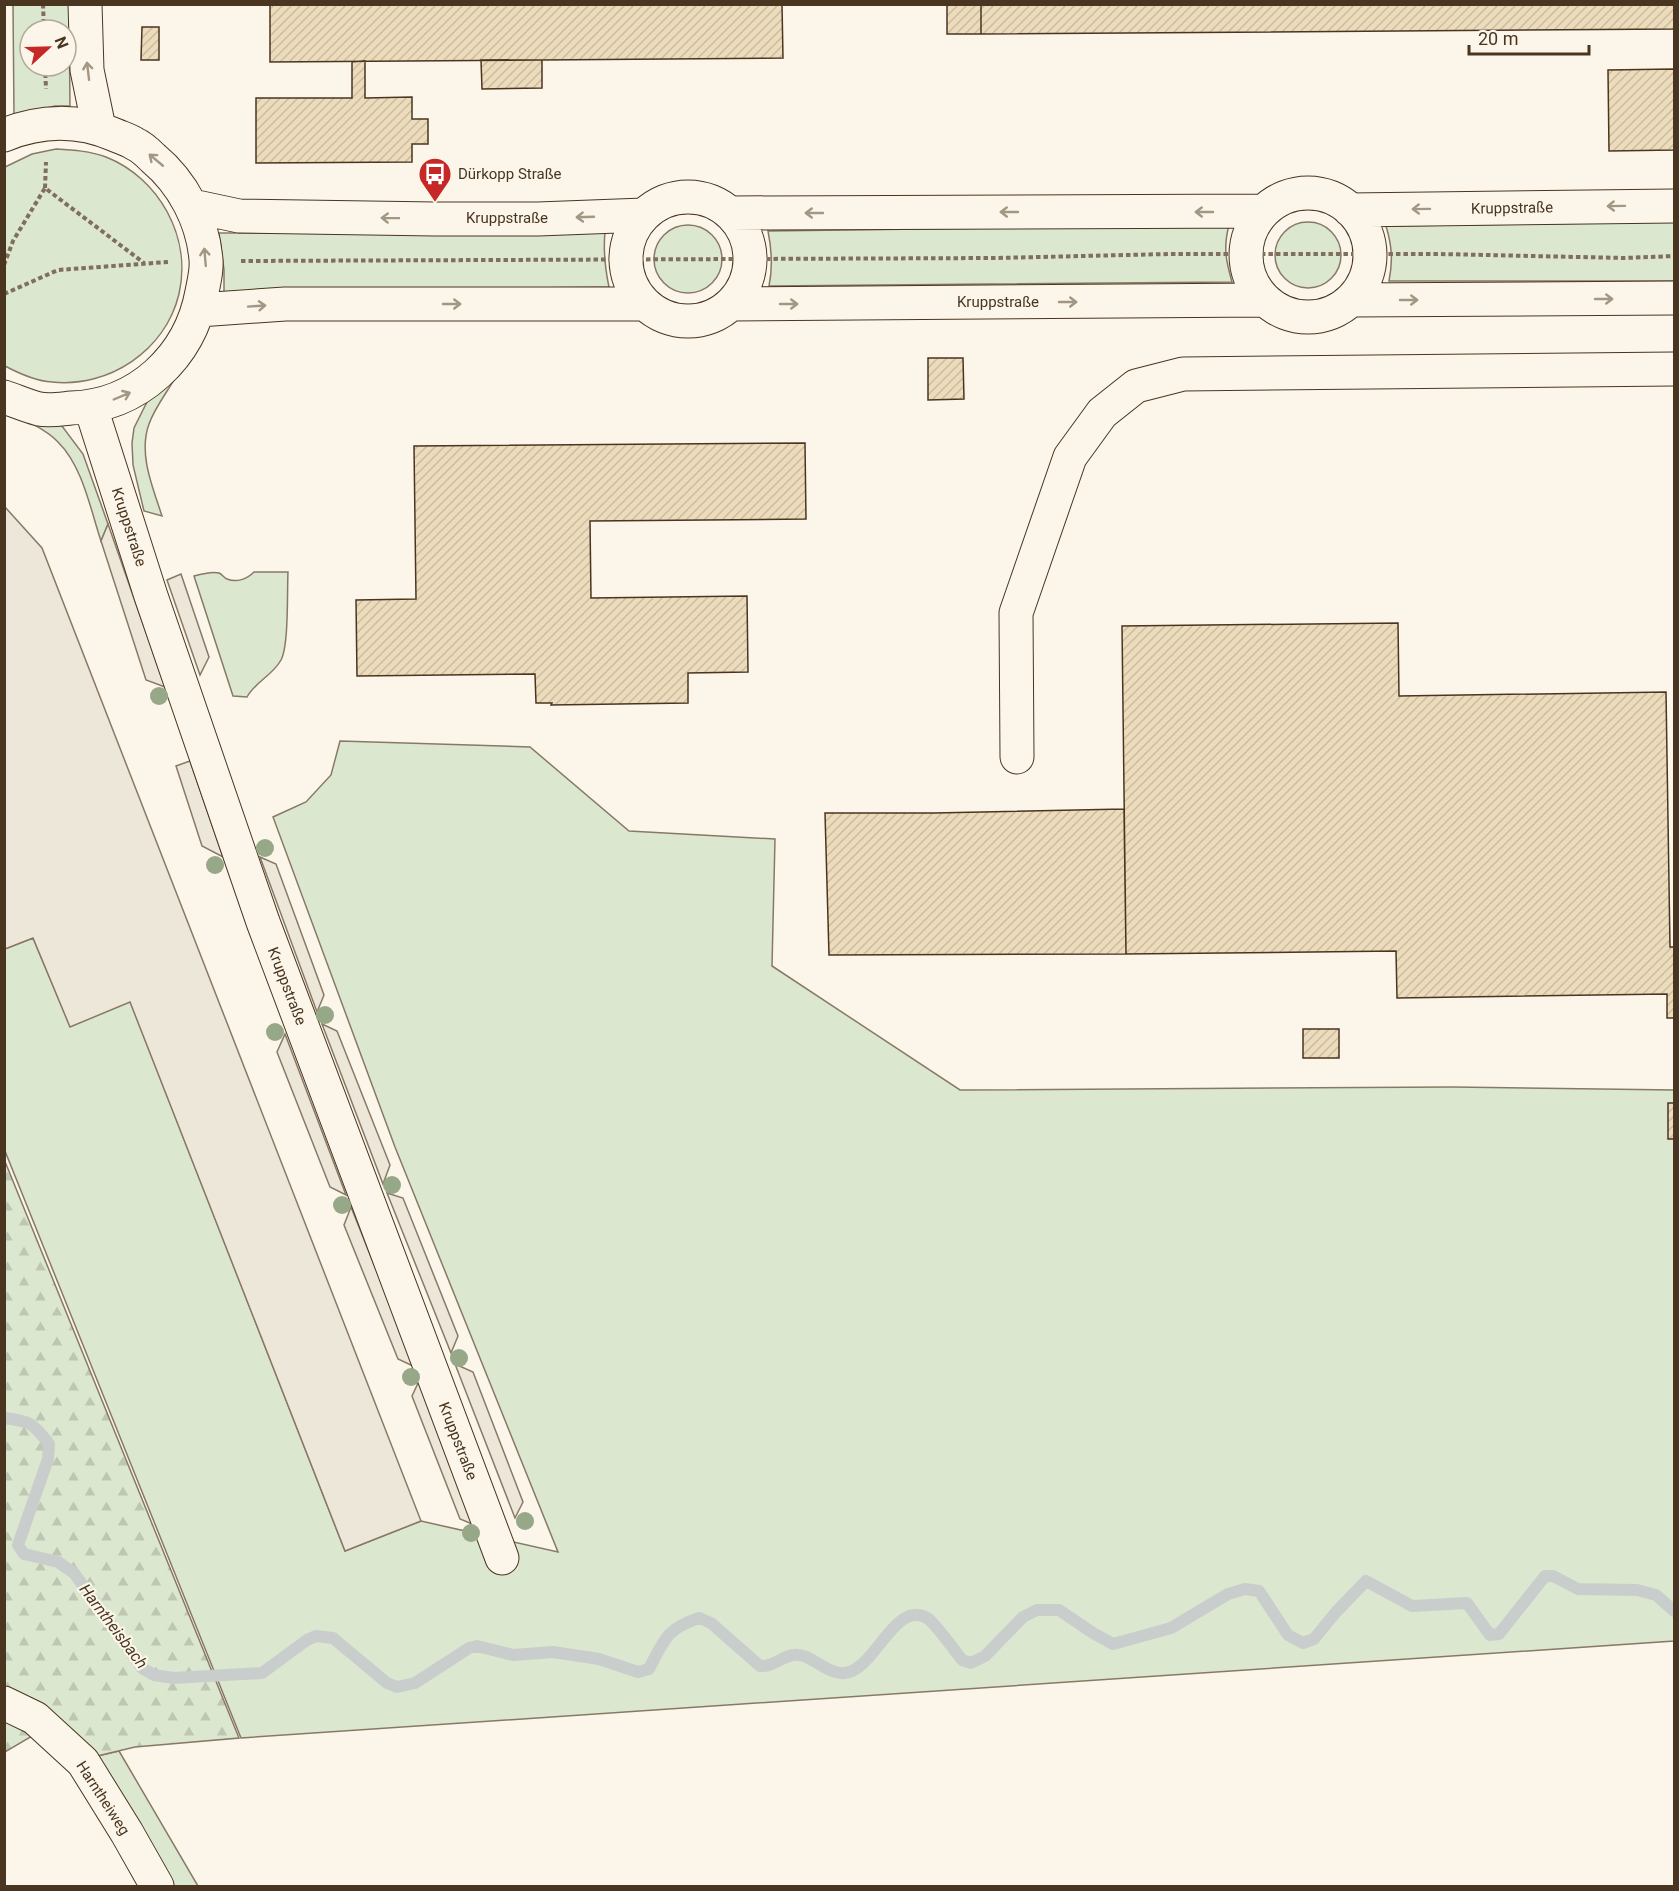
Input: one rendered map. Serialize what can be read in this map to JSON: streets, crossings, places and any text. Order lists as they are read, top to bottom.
{
  "streets": {
    "street": ["Kruppstraße", "Harntheiweg"]
  },
  "water": ["Harntheisbach"],
  "places": {
    "bus stop": ["Dürkopp Straße"]
  },
  "scale_bar": "20 m",
  "north": "right"
}
